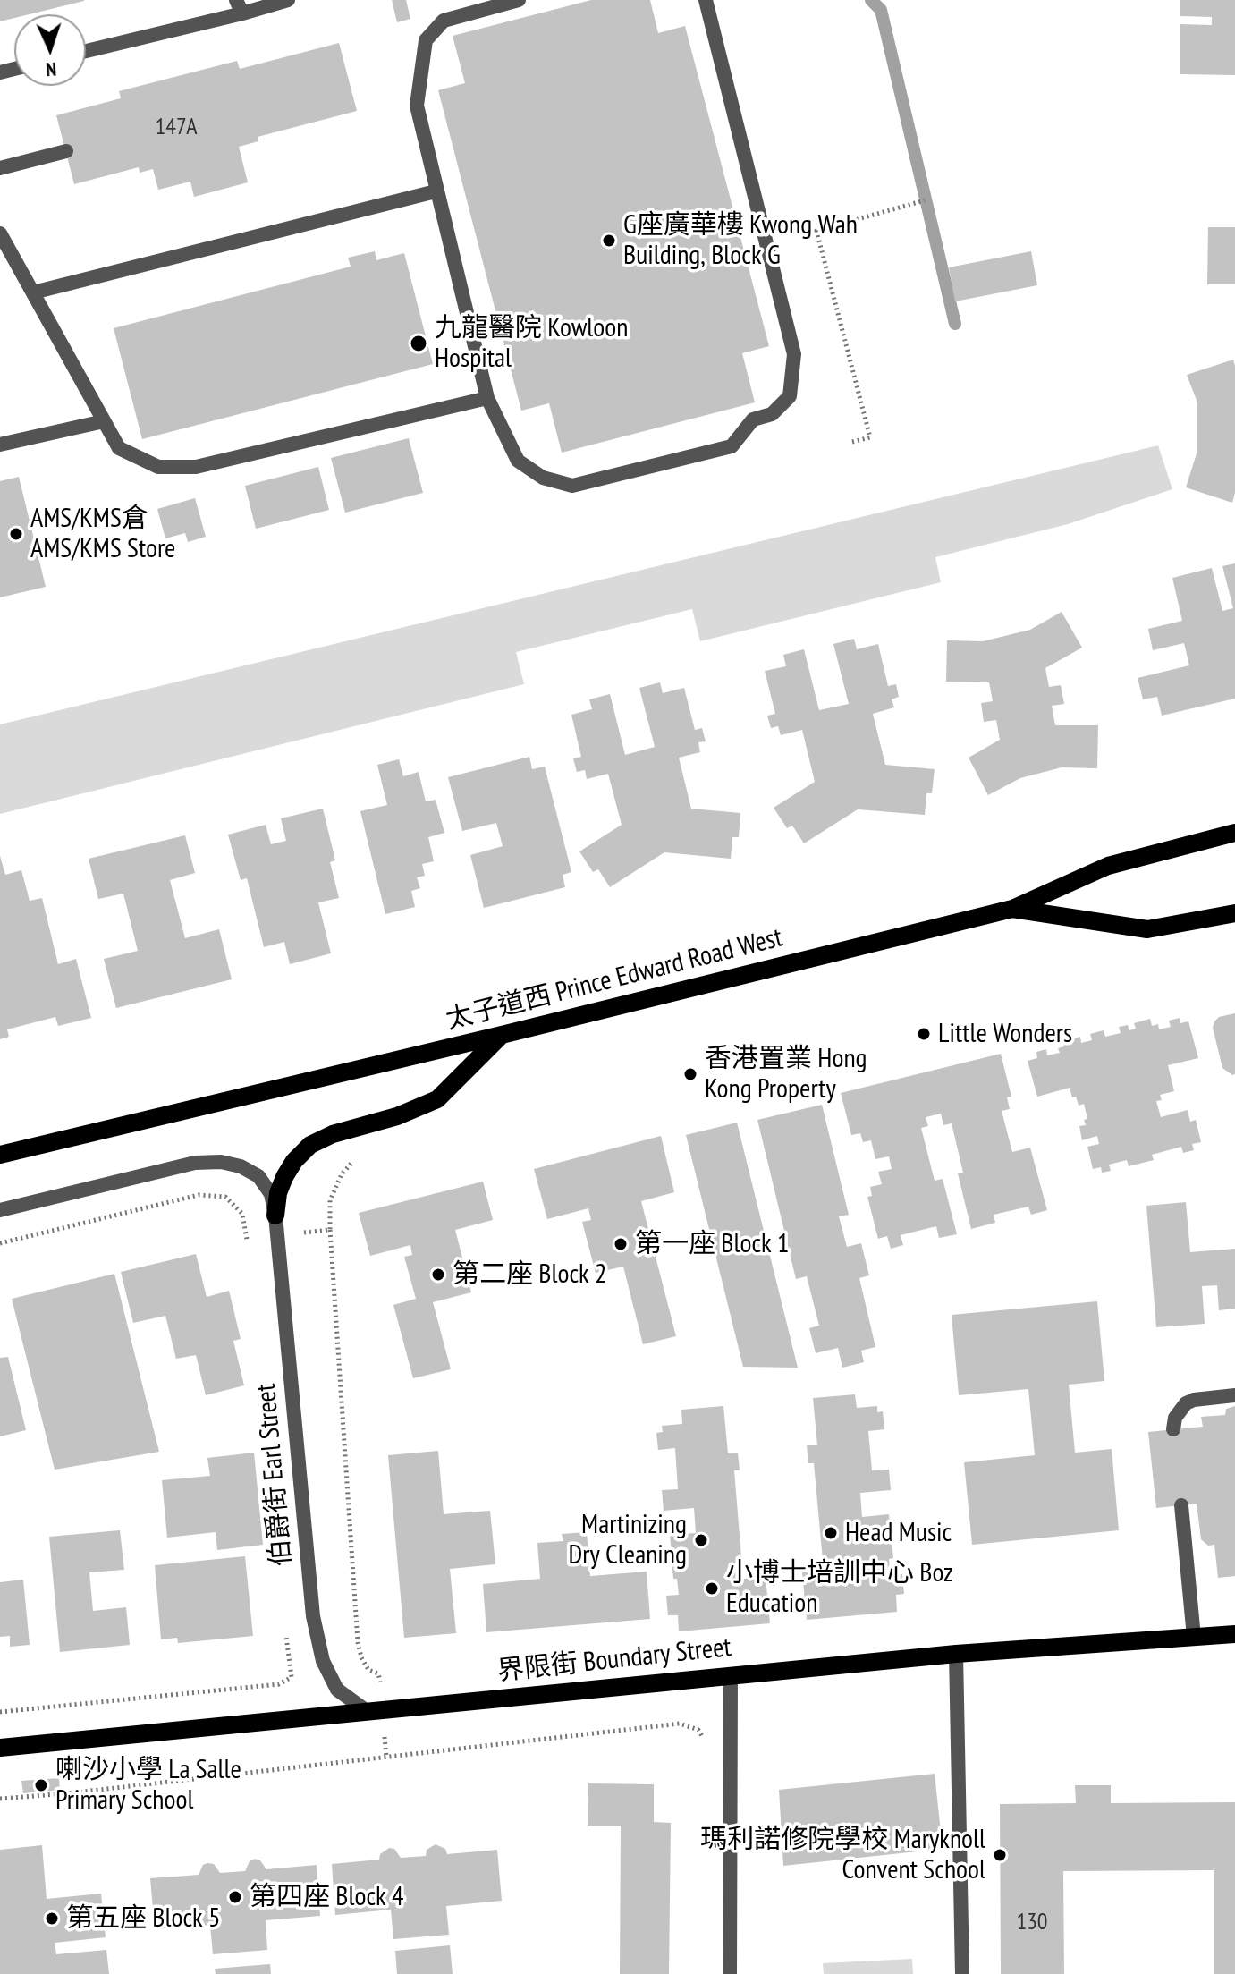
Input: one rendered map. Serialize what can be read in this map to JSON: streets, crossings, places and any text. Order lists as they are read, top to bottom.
{
  "streets": {
    "main road": ["太子道西 Prince Edward Road West", "界限街 Boundary Street"],
    "street": ["伯爵街 Earl Street"]
  },
  "crossings": [
    ["伯爵街 Earl Street", "界限街 Boundary Street"]
  ],
  "places": [
    "G座廣華樓 Kwong Wah Building, Block G",
    "九龍醫院 Kowloon Hospital",
    "AMS/KMS倉 AMS/KMS Store",
    "Little Wonders",
    "香港置業 Hong Kong Property",
    "第一座 Block 1",
    "第二座 Block 2",
    "Head Music",
    "Martinizing Dry Cleaning",
    "小博士培訓中心 Boz Education",
    "喇沙小學 La Salle Primary School",
    "瑪利諾修院學校 Maryknoll Convent School",
    "第四座 Block 4",
    "第五座 Block 5"
  ],
  "house_numbers": ["147A", "130"],
  "north": "bottom"
}
